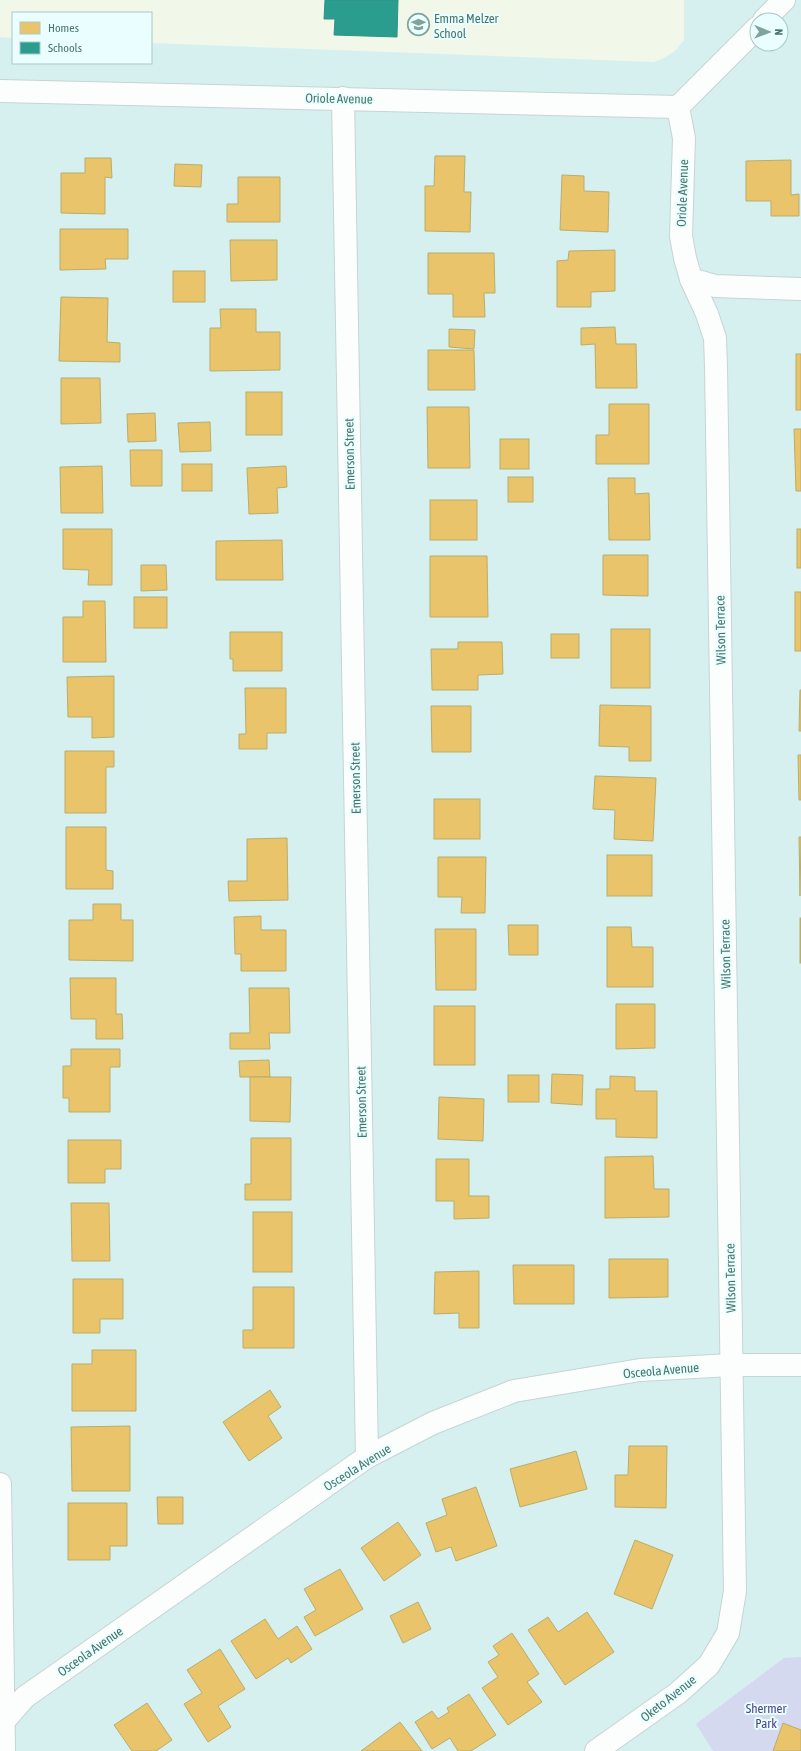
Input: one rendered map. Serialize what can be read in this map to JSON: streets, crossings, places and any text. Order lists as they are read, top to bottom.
{
  "streets": {
    "street": [
      "Oriole Avenue",
      "Emerson Street",
      "Wilson Terrace",
      "Osceola Avenue",
      "Oketo Avenue"
    ]
  },
  "crossings": [
    ["Oriole Avenue", "Emerson Street"],
    ["Oriole Avenue", "Wilson Terrace"],
    ["Emerson Street", "Osceola Avenue"],
    ["Wilson Terrace", "Osceola Avenue"],
    ["Wilson Terrace", "Oketo Avenue"]
  ],
  "parks": ["Shermer Park"],
  "places": {
    "school or university": ["Emma Melzer School"]
  },
  "legend": ["Homes", "Schools"],
  "north": "right"
}
